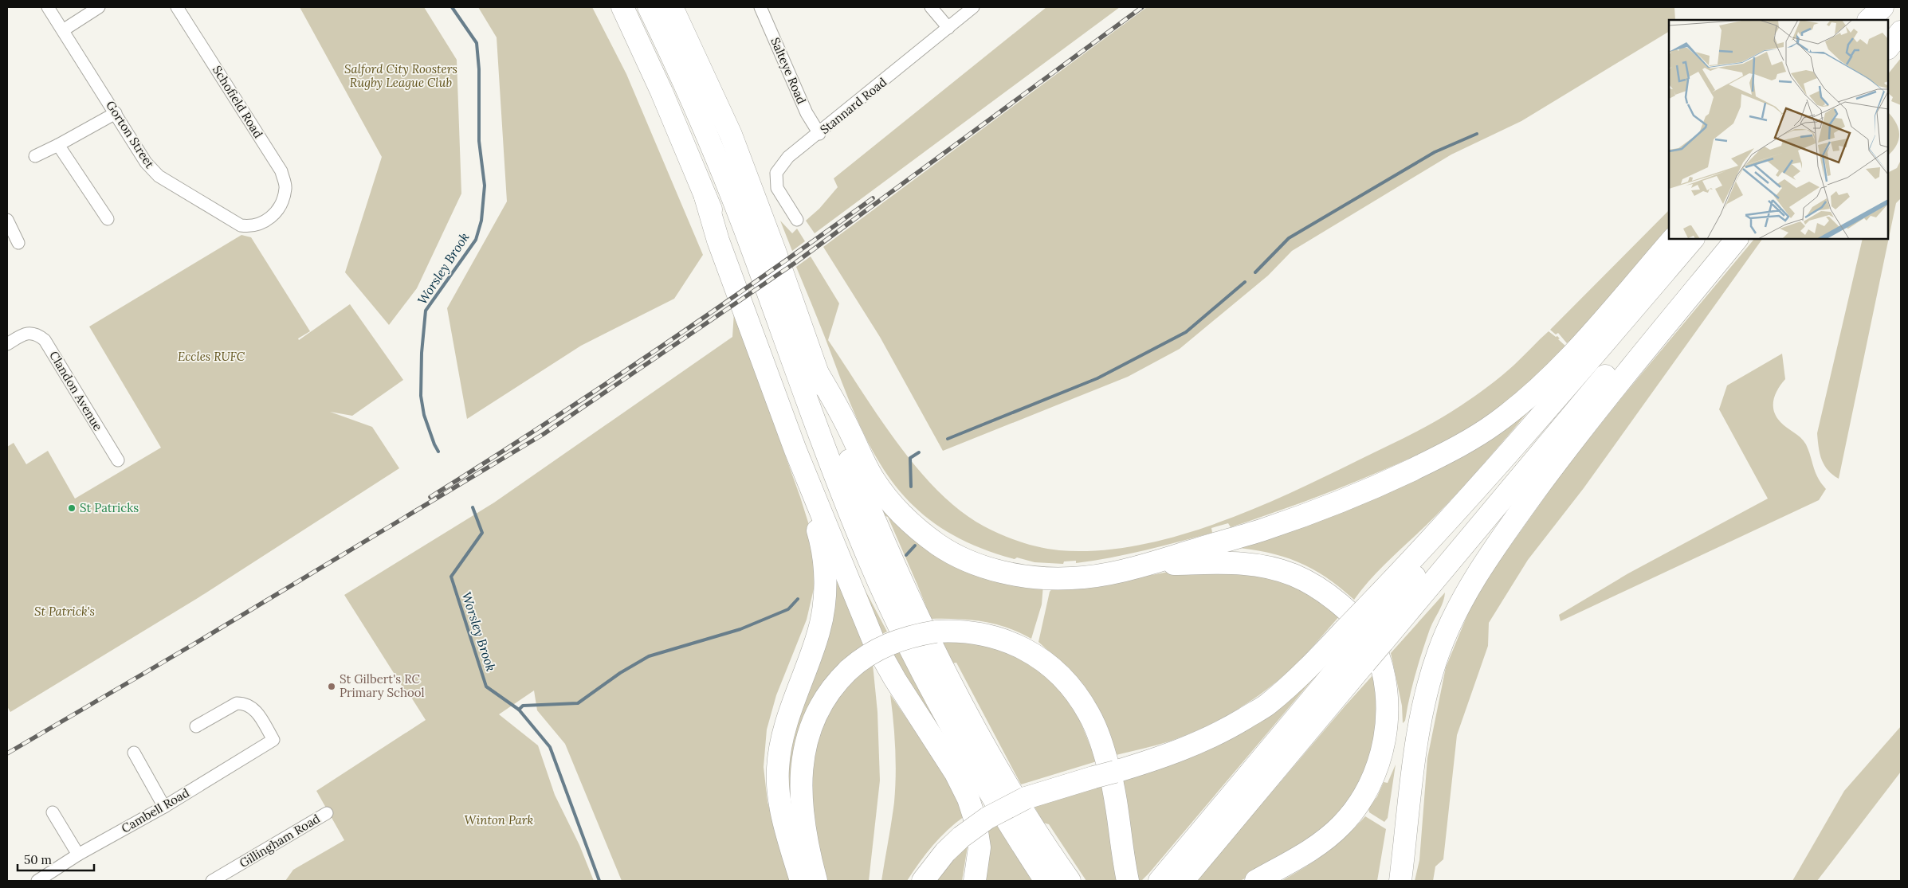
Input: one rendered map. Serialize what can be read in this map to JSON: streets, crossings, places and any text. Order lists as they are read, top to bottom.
{
  "streets": {
    "street": [
      "Salteye Road",
      "Schofield Road",
      "Stannard Road",
      "Gorton Street",
      "Clandon Avenue",
      "Cambell Road",
      "Gillingham Road"
    ]
  },
  "crossings": [
    ["Salteye Road", "Stannard Road"],
    ["Schofield Road", "Gorton Street"]
  ],
  "water": ["Worsley Brook"],
  "parks": [
    "Salford City Roosters Rugby League Club",
    "Eccles RUFC",
    "St Patrick's",
    "Winton Park"
  ],
  "places": ["St Patricks", "St Gilbert's RC Primary School"],
  "scale_bar": "50 m"
}
